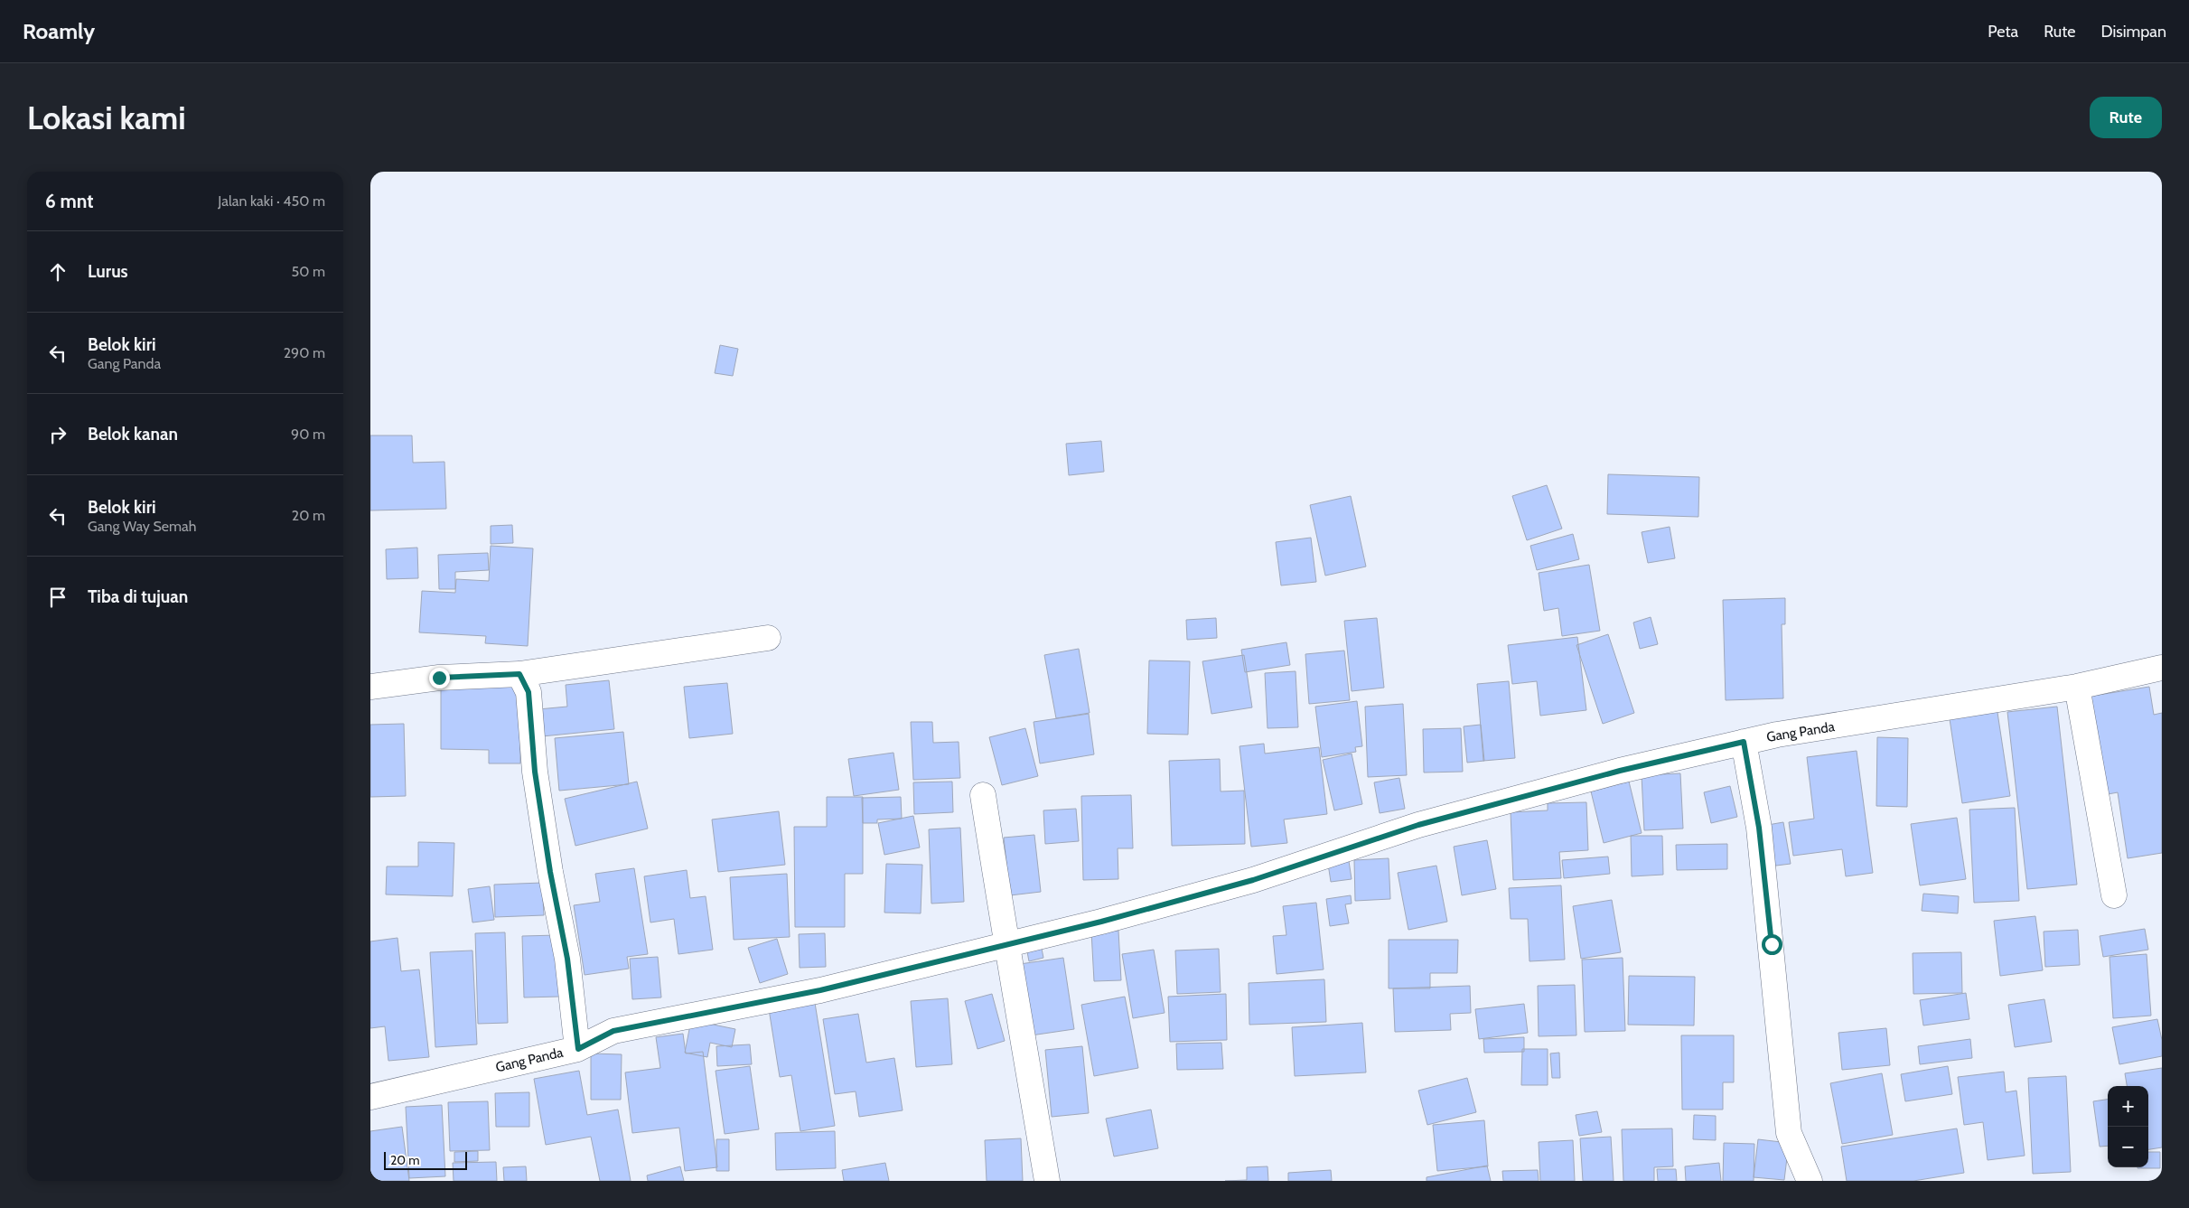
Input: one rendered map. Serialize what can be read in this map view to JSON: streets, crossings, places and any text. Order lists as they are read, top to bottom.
{
  "streets": {
    "street": ["Gang Panda"]
  },
  "scale_bar": "20 m",
  "page": {
    "header": "Roamly",
    "nav": ["Peta", "Rute", "Disimpan"],
    "buttons": "Rute",
    "title": "Lokasi kami",
    "heading": ["6 mnt", "Jalan kaki · 450 m"],
    "list": [
      ["Lurus", "50 m"],
      ["Belok kiri", "Gang Panda", "290 m"],
      ["Belok kanan", "90 m"],
      ["Belok kiri", "Gang Way Semah", "20 m"],
      "Tiba di tujuan"
    ],
    "map_buttons": ["+", "−"],
    "scale": "20 m"
  }
}
